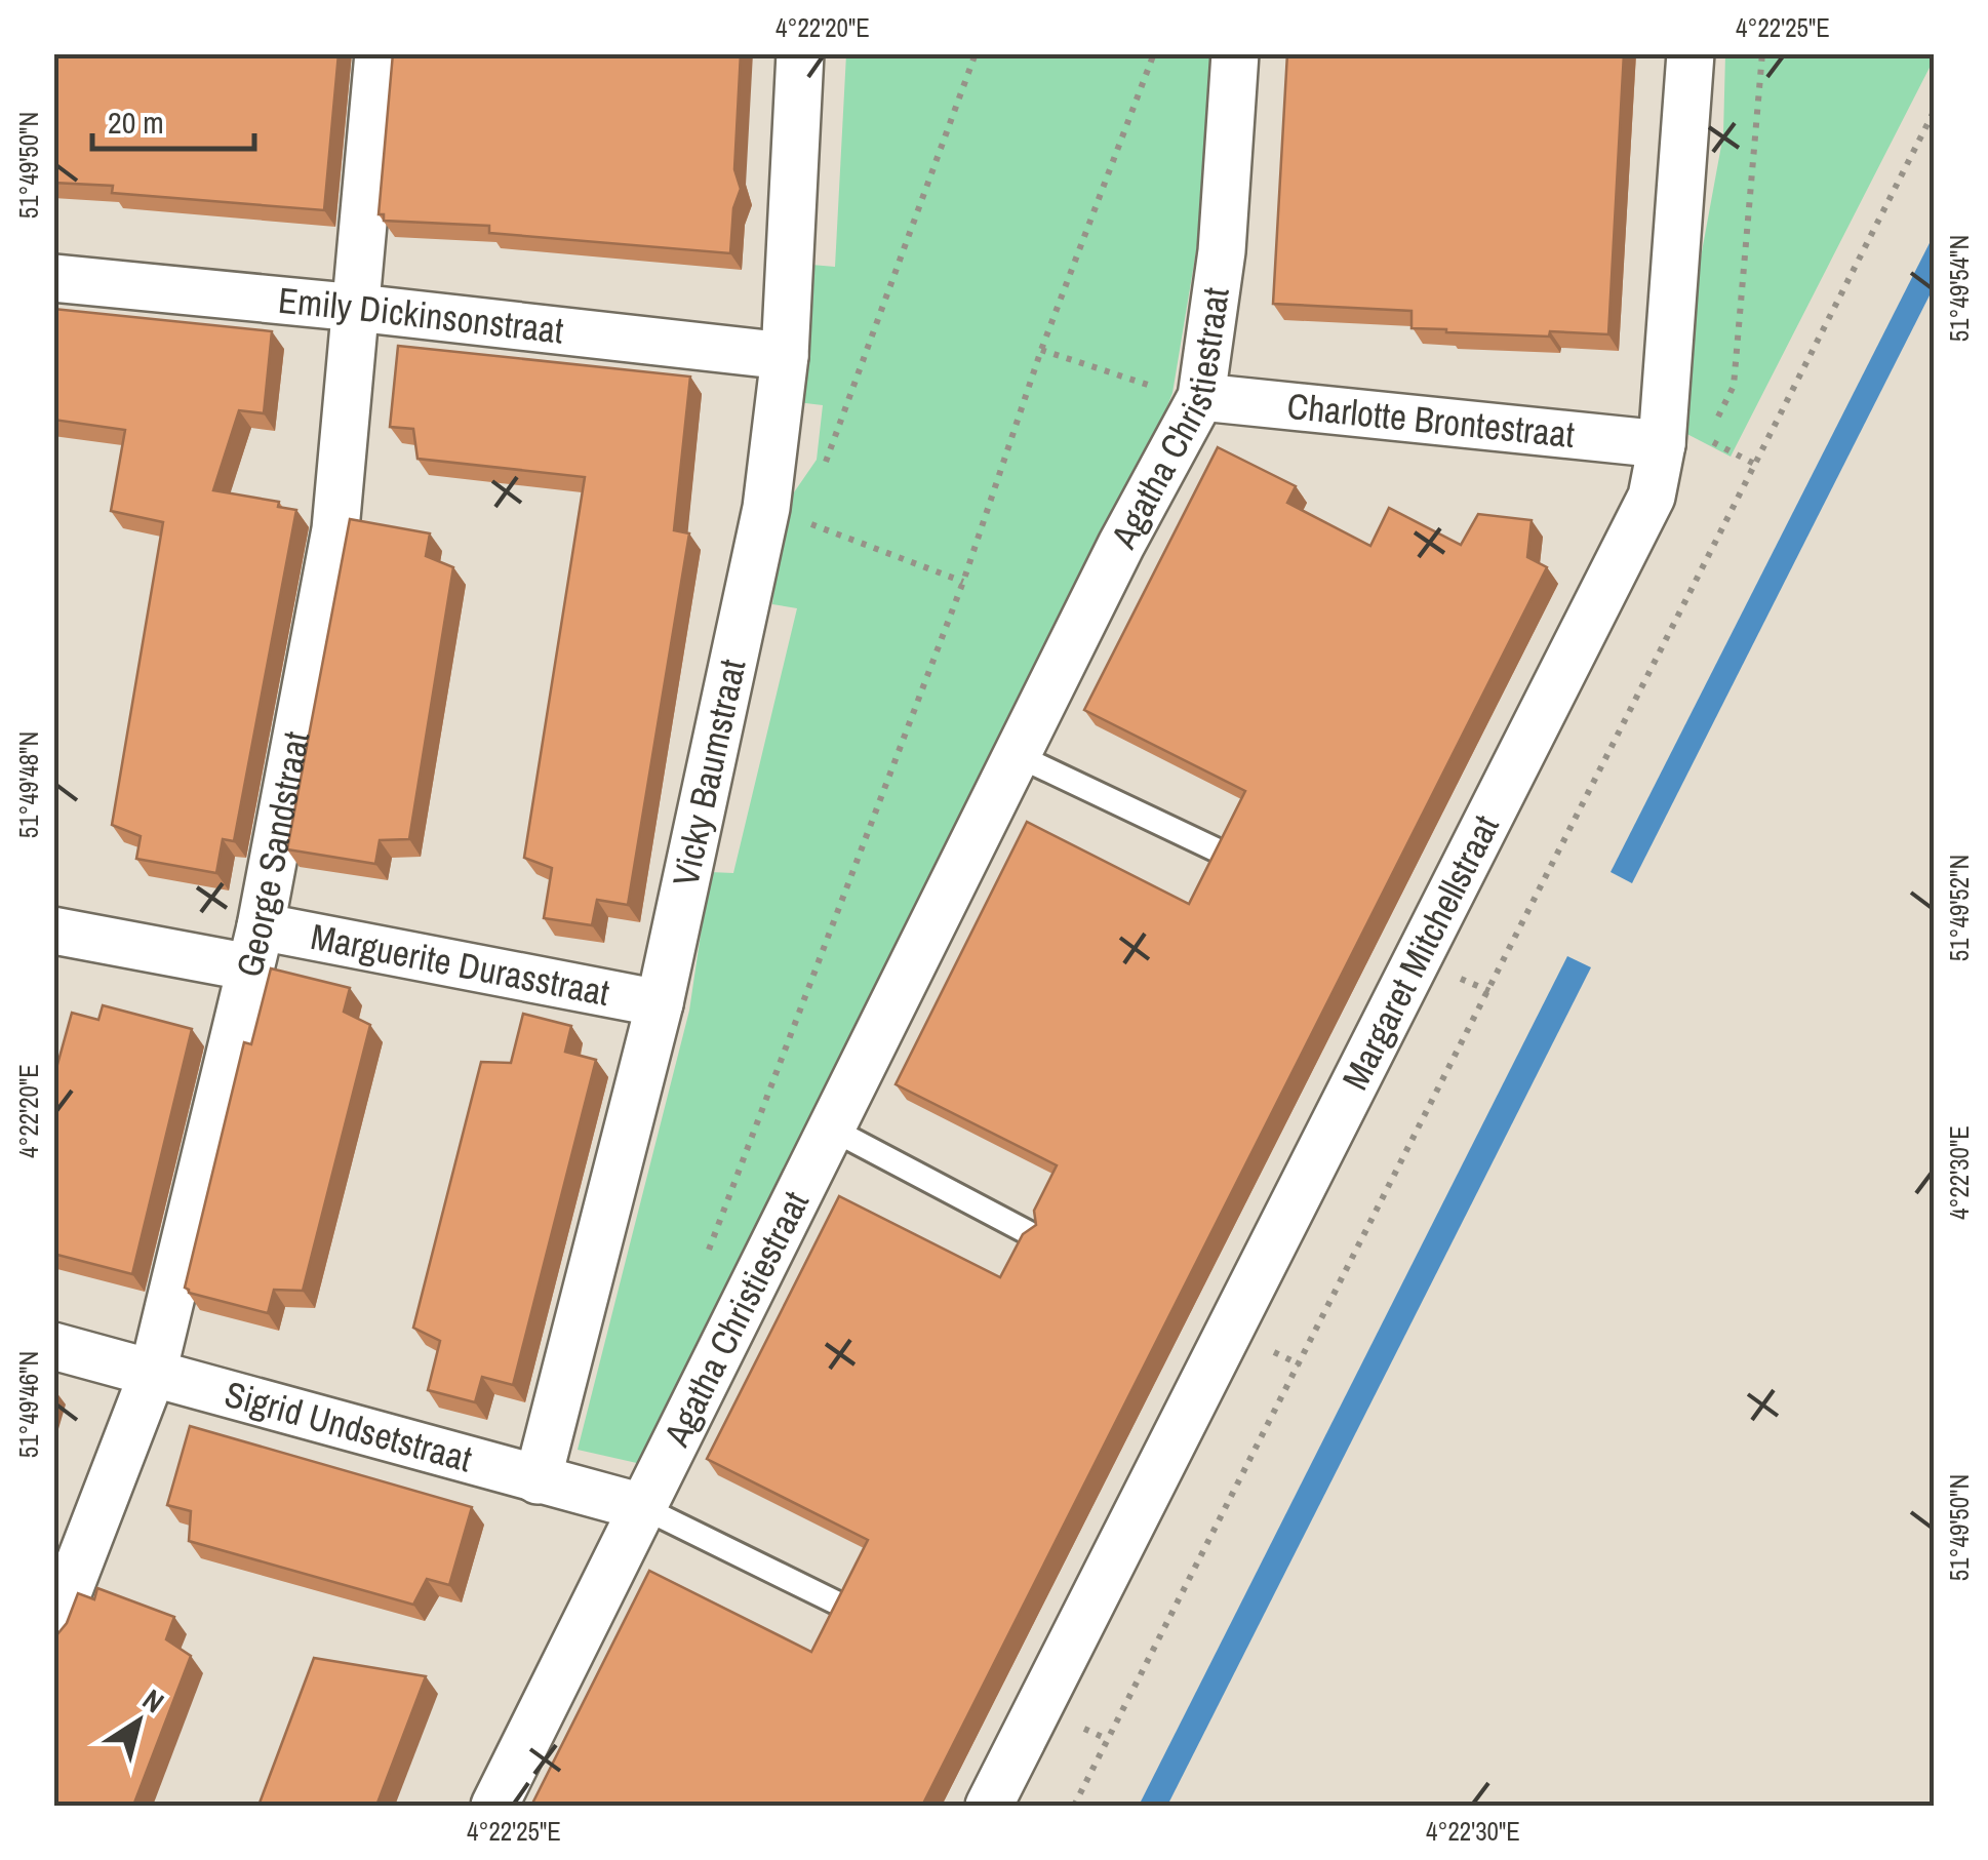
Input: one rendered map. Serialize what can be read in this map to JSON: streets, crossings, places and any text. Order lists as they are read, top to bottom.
{
  "streets": {
    "street": [
      "Emily Dickinsonstraat",
      "Agatha Christiestraat",
      "Charlotte Brontestraat",
      "Vicky Baumstraat",
      "George Sandstraat",
      "Margaret Mitchellstraat",
      "Marguerite Durasstraat",
      "Sigrid Undsetstraat"
    ]
  },
  "crossings": [
    ["Emily Dickinsonstraat", "Vicky Baumstraat"],
    ["Emily Dickinsonstraat", "George Sandstraat"],
    ["Agatha Christiestraat", "Charlotte Brontestraat"],
    ["Agatha Christiestraat", "Sigrid Undsetstraat"],
    ["Charlotte Brontestraat", "Margaret Mitchellstraat"],
    ["Vicky Baumstraat", "Marguerite Durasstraat"],
    ["Vicky Baumstraat", "Sigrid Undsetstraat"],
    ["George Sandstraat", "Marguerite Durasstraat"],
    ["George Sandstraat", "Sigrid Undsetstraat"]
  ],
  "scale_bar": "20 m",
  "north": "top right",
  "coordinates": [
    "4°22'20\"E",
    "4°22'25\"E",
    "51°49'50\"N",
    "51°49'54\"N",
    "51°49'48\"N",
    "51°49'52\"N",
    "4°22'30\"E",
    "51°49'46\"N"
  ]
}
